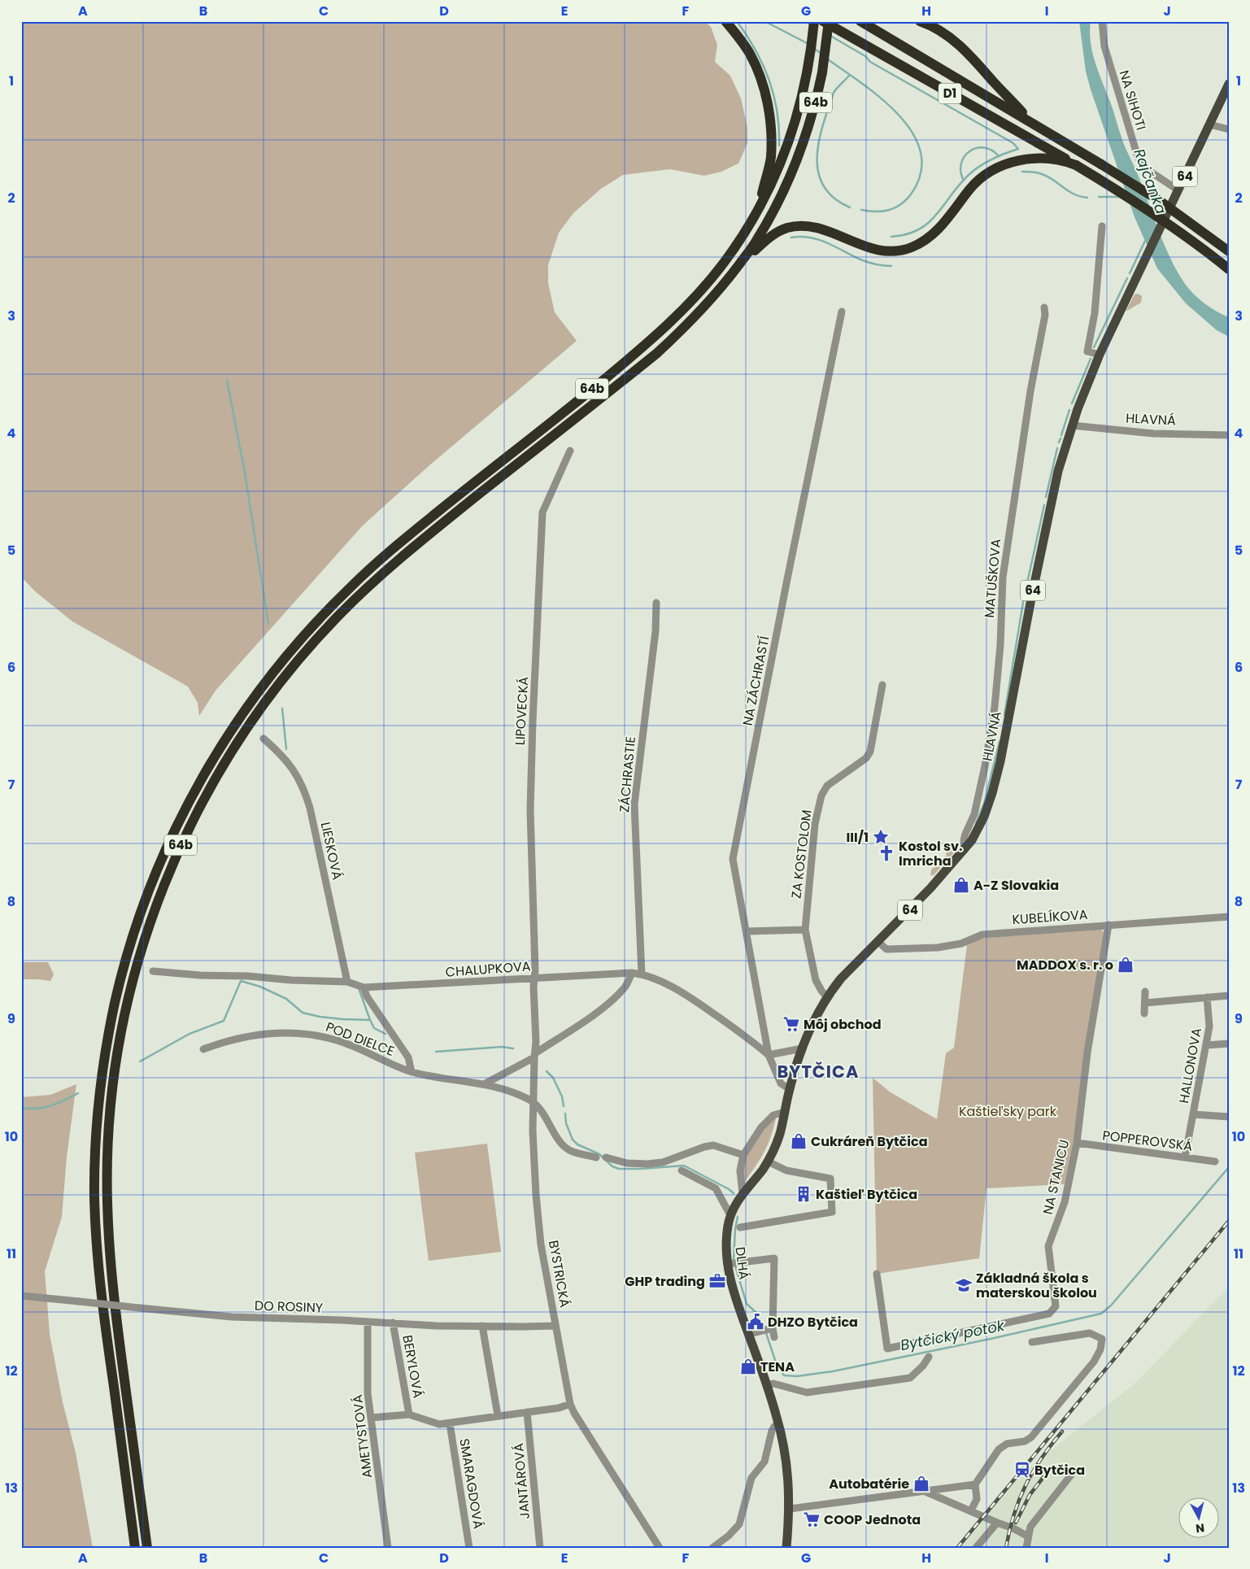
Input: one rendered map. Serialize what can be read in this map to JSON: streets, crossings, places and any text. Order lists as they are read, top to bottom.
{
  "streets": {
    "highway": ["D1", "64b"],
    "main road": ["64", "HLAVNÁ", "DLHÁ"],
    "street": [
      "NA SIHOTI",
      "MATUŠKOVA",
      "NA ZÁCHRASTÍ",
      "LIPOVECKÁ",
      "ZÁCHRASTIE",
      "LIESKOVÁ",
      "ZA KOSTOLOM",
      "KUBELÍKOVA",
      "CHALUPKOVA",
      "POD DIELCE",
      "HALLONOVA",
      "POPPEROVSKÁ",
      "NA STANICU",
      "BYSTRICKÁ",
      "DO ROSINY",
      "BERYLOVÁ",
      "AMETYSTOVÁ",
      "JANTÁROVÁ",
      "SMARAGDOVÁ"
    ]
  },
  "crossings": [
    ["NA SIHOTI", "64"],
    ["NA SIHOTI", "HLAVNÁ"],
    ["64", "HLAVNÁ"],
    ["HLAVNÁ", "MATUŠKOVA"],
    ["HLAVNÁ", "ZA KOSTOLOM"],
    ["HLAVNÁ", "KUBELÍKOVA"],
    ["HLAVNÁ", "DLHÁ"],
    ["NA ZÁCHRASTÍ", "CHALUPKOVA"],
    ["LIPOVECKÁ", "CHALUPKOVA"],
    ["LIPOVECKÁ", "BYSTRICKÁ"],
    ["ZÁCHRASTIE", "CHALUPKOVA"],
    ["LIESKOVÁ", "CHALUPKOVA"],
    ["ZA KOSTOLOM", "DLHÁ"],
    ["KUBELÍKOVA", "NA STANICU"],
    ["CHALUPKOVA", "BYSTRICKÁ"],
    ["POD DIELCE", "BYSTRICKÁ"],
    ["HALLONOVA", "POPPEROVSKÁ"],
    ["POPPEROVSKÁ", "NA STANICU"],
    ["BYSTRICKÁ", "DO ROSINY"],
    ["DO ROSINY", "BERYLOVÁ"],
    ["DO ROSINY", "AMETYSTOVÁ"]
  ],
  "districts": ["BYTČICA"],
  "water": ["Rajčanka", "Bytčický potok"],
  "parks": ["Kaštieľsky park"],
  "places": {
    "place": ["III/1"],
    "church": ["Kostol sv. Imricha"],
    "shop": [
      "A-Z Slovakia",
      "MADDOX s. r. o",
      "Cukráreň Bytčica",
      "TENA",
      "Autobatérie"
    ],
    "supermarket": ["Môj obchod", "COOP Jednota"],
    "building": ["Kaštieľ Bytčica"],
    "office": ["GHP trading"],
    "school or university": ["Základná škola s materskou školou"],
    "public building": ["DHZO Bytčica"],
    "station": ["Bytčica"]
  },
  "north": "bottom",
  "grid": {
    "columns": [
      "A",
      "B",
      "C",
      "D",
      "E",
      "F",
      "G",
      "H",
      "I",
      "J"
    ],
    "rows": [
      "1",
      "2",
      "3",
      "4",
      "5",
      "6",
      "7",
      "8",
      "9",
      "10",
      "11",
      "12",
      "13"
    ]
  }
}
